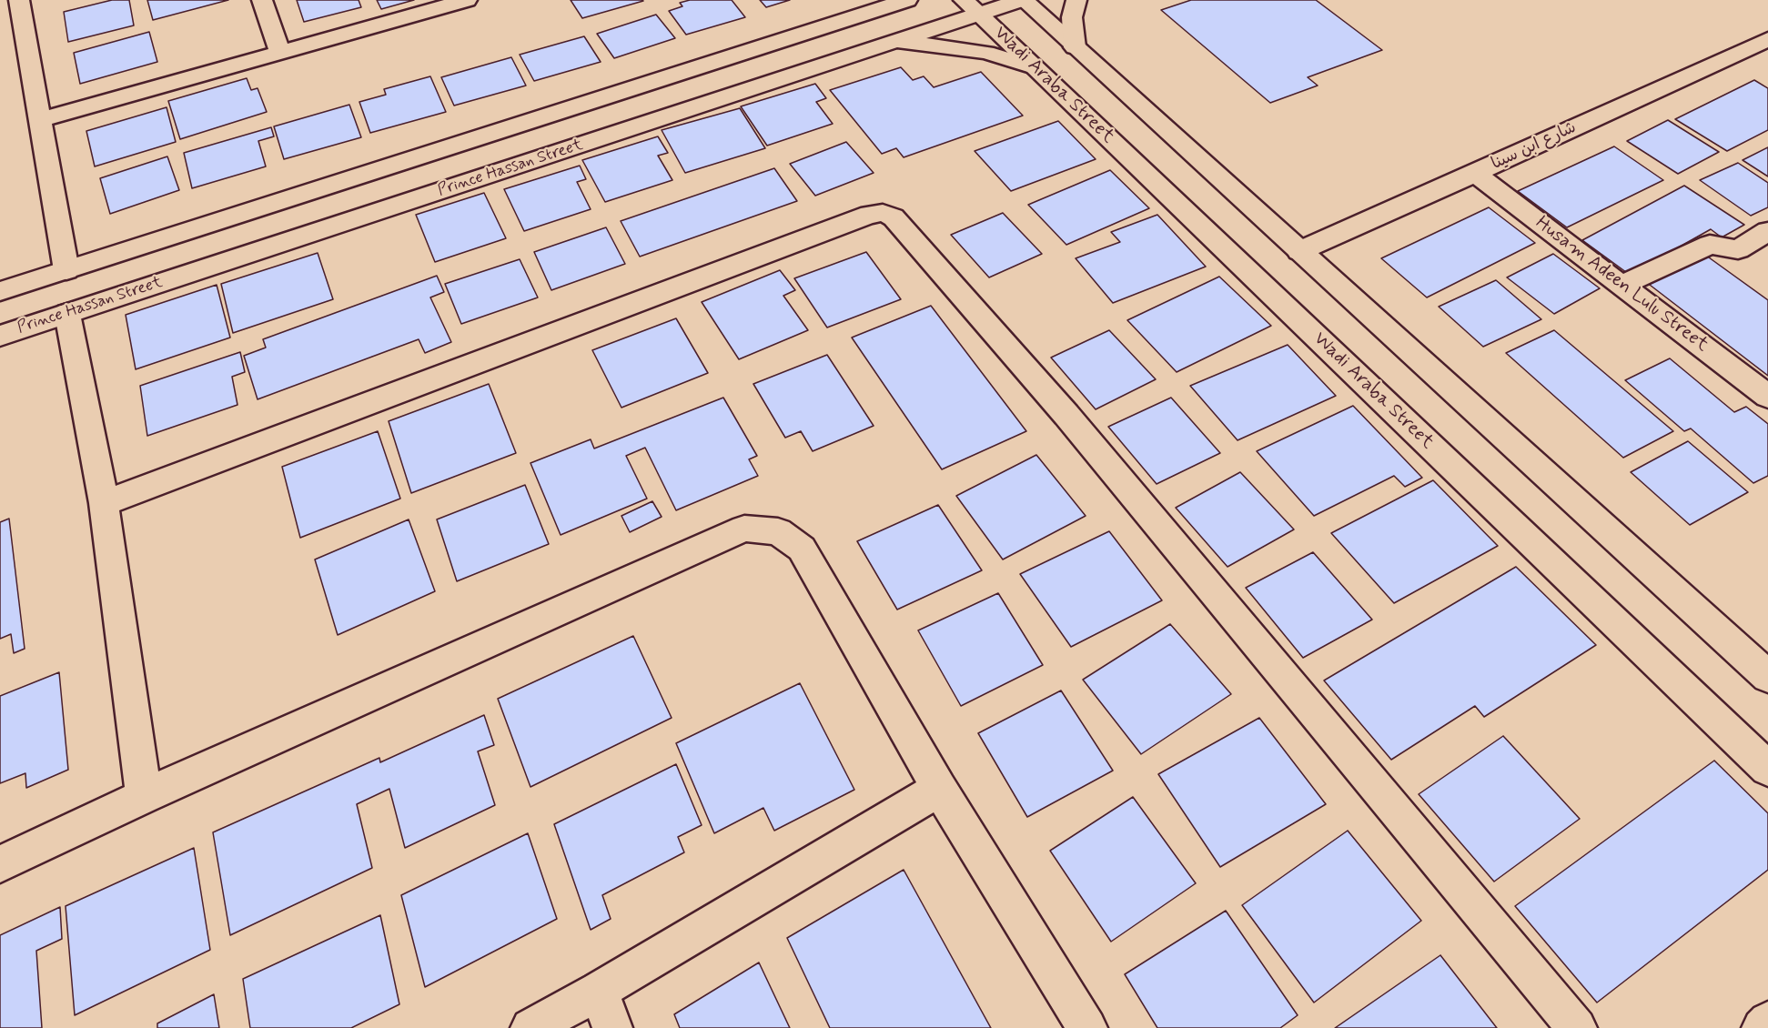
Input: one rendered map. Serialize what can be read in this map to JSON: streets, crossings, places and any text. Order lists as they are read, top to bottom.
{
  "streets": {
    "street": [
      "Wadi Araba Street",
      "شارع ابن سينا",
      "Prince Hassan Street",
      "Husam Adeen Lulu Street"
    ]
  },
  "crossings": [
    ["Wadi Araba Street", "Prince Hassan Street"],
    ["شارع ابن سينا", "Husam Adeen Lulu Street"]
  ]
}
